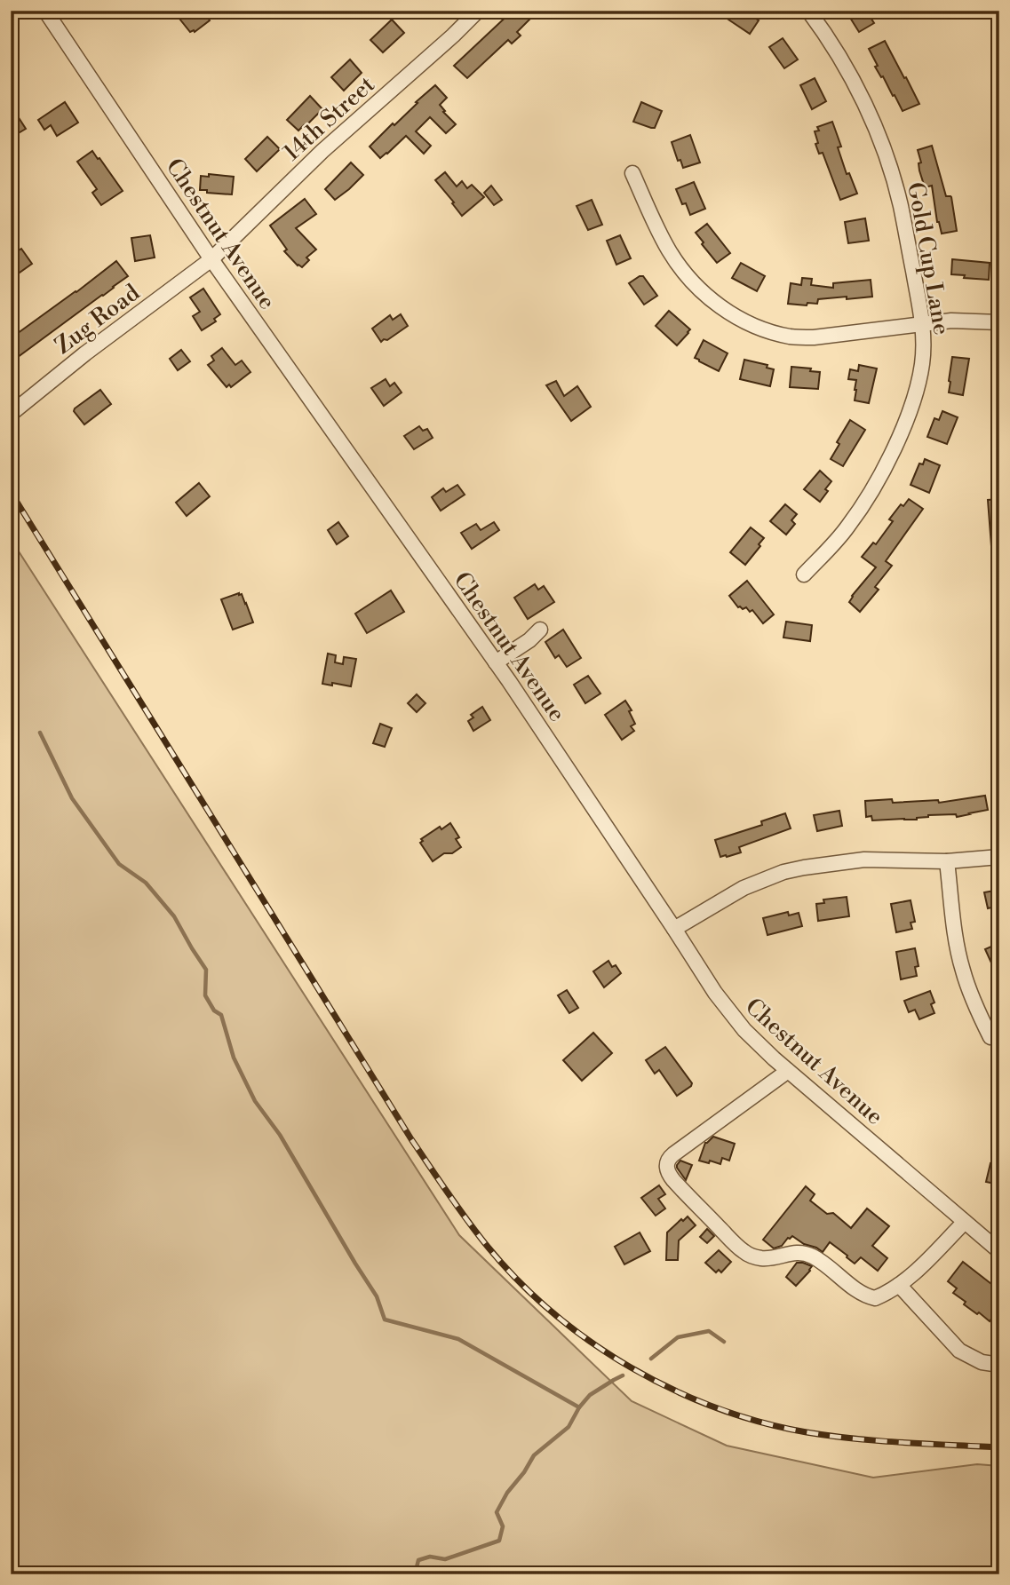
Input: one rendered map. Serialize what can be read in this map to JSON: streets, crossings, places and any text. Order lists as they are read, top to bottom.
{
  "streets": {
    "street": [
      "14th Street",
      "Chestnut Avenue",
      "Gold Cup Lane",
      "Zug Road"
    ]
  },
  "crossings": [
    ["14th Street", "Chestnut Avenue"],
    ["14th Street", "Zug Road"],
    ["Chestnut Avenue", "Zug Road"]
  ]
}
